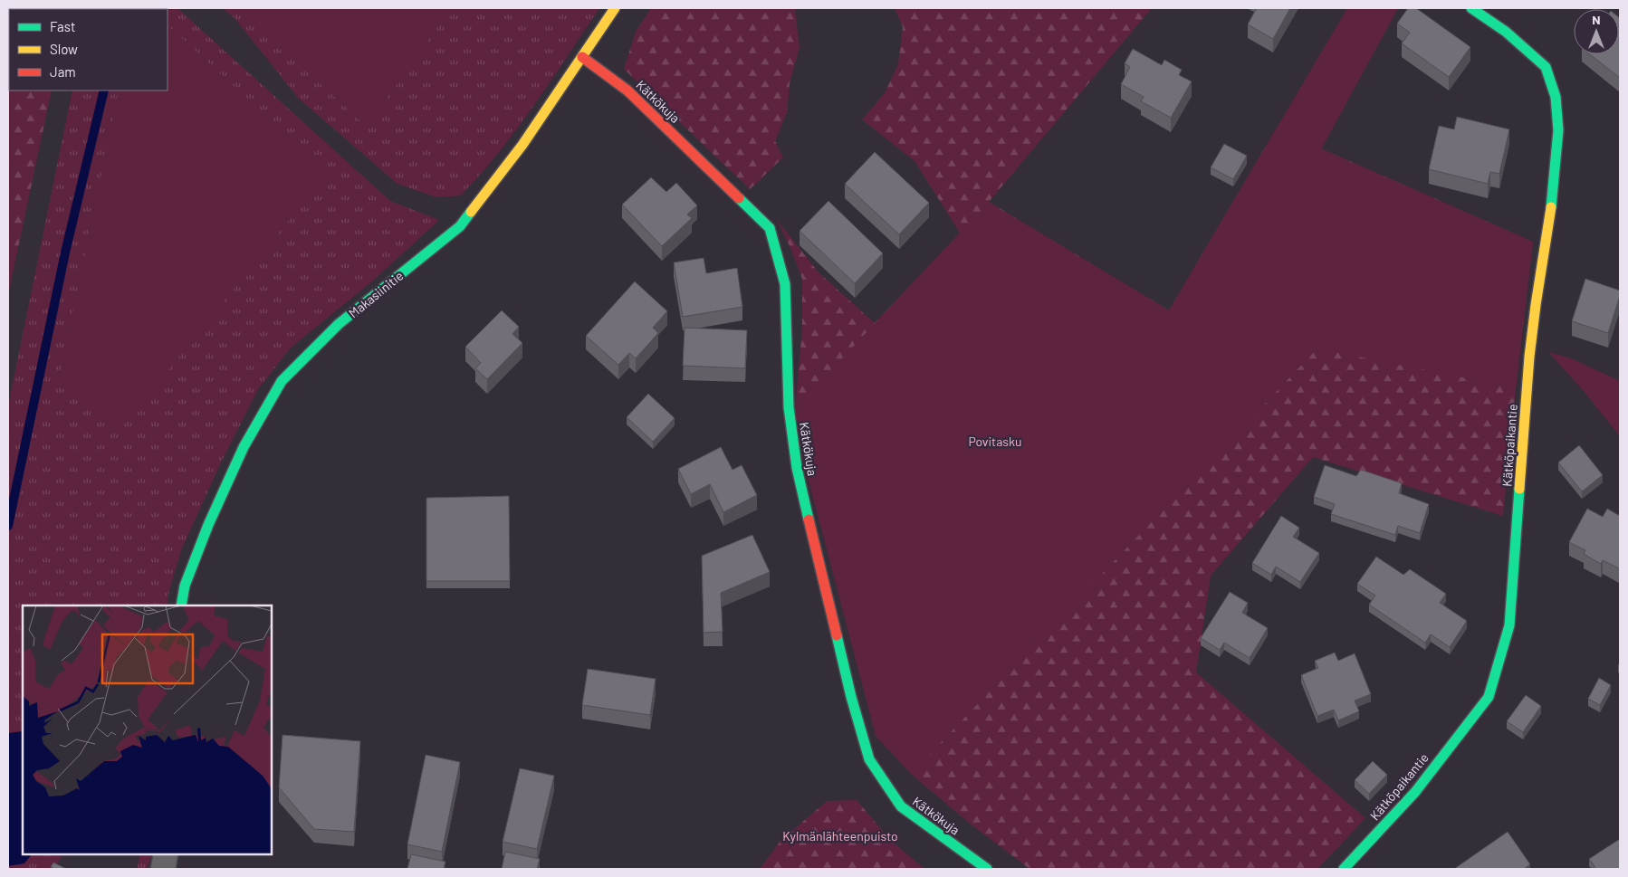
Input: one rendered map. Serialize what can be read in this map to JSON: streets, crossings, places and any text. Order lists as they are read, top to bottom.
{
  "streets": {
    "street": ["Kätkökuja", "Makasiinitie", "Kätköpaikantie"]
  },
  "crossings": [
    ["Kätkökuja", "Makasiinitie"]
  ],
  "parks": ["Povitasku", "Kylmänlähteenpuisto"],
  "legend": ["Fast", "Slow", "Jam"],
  "north": "top"
}
